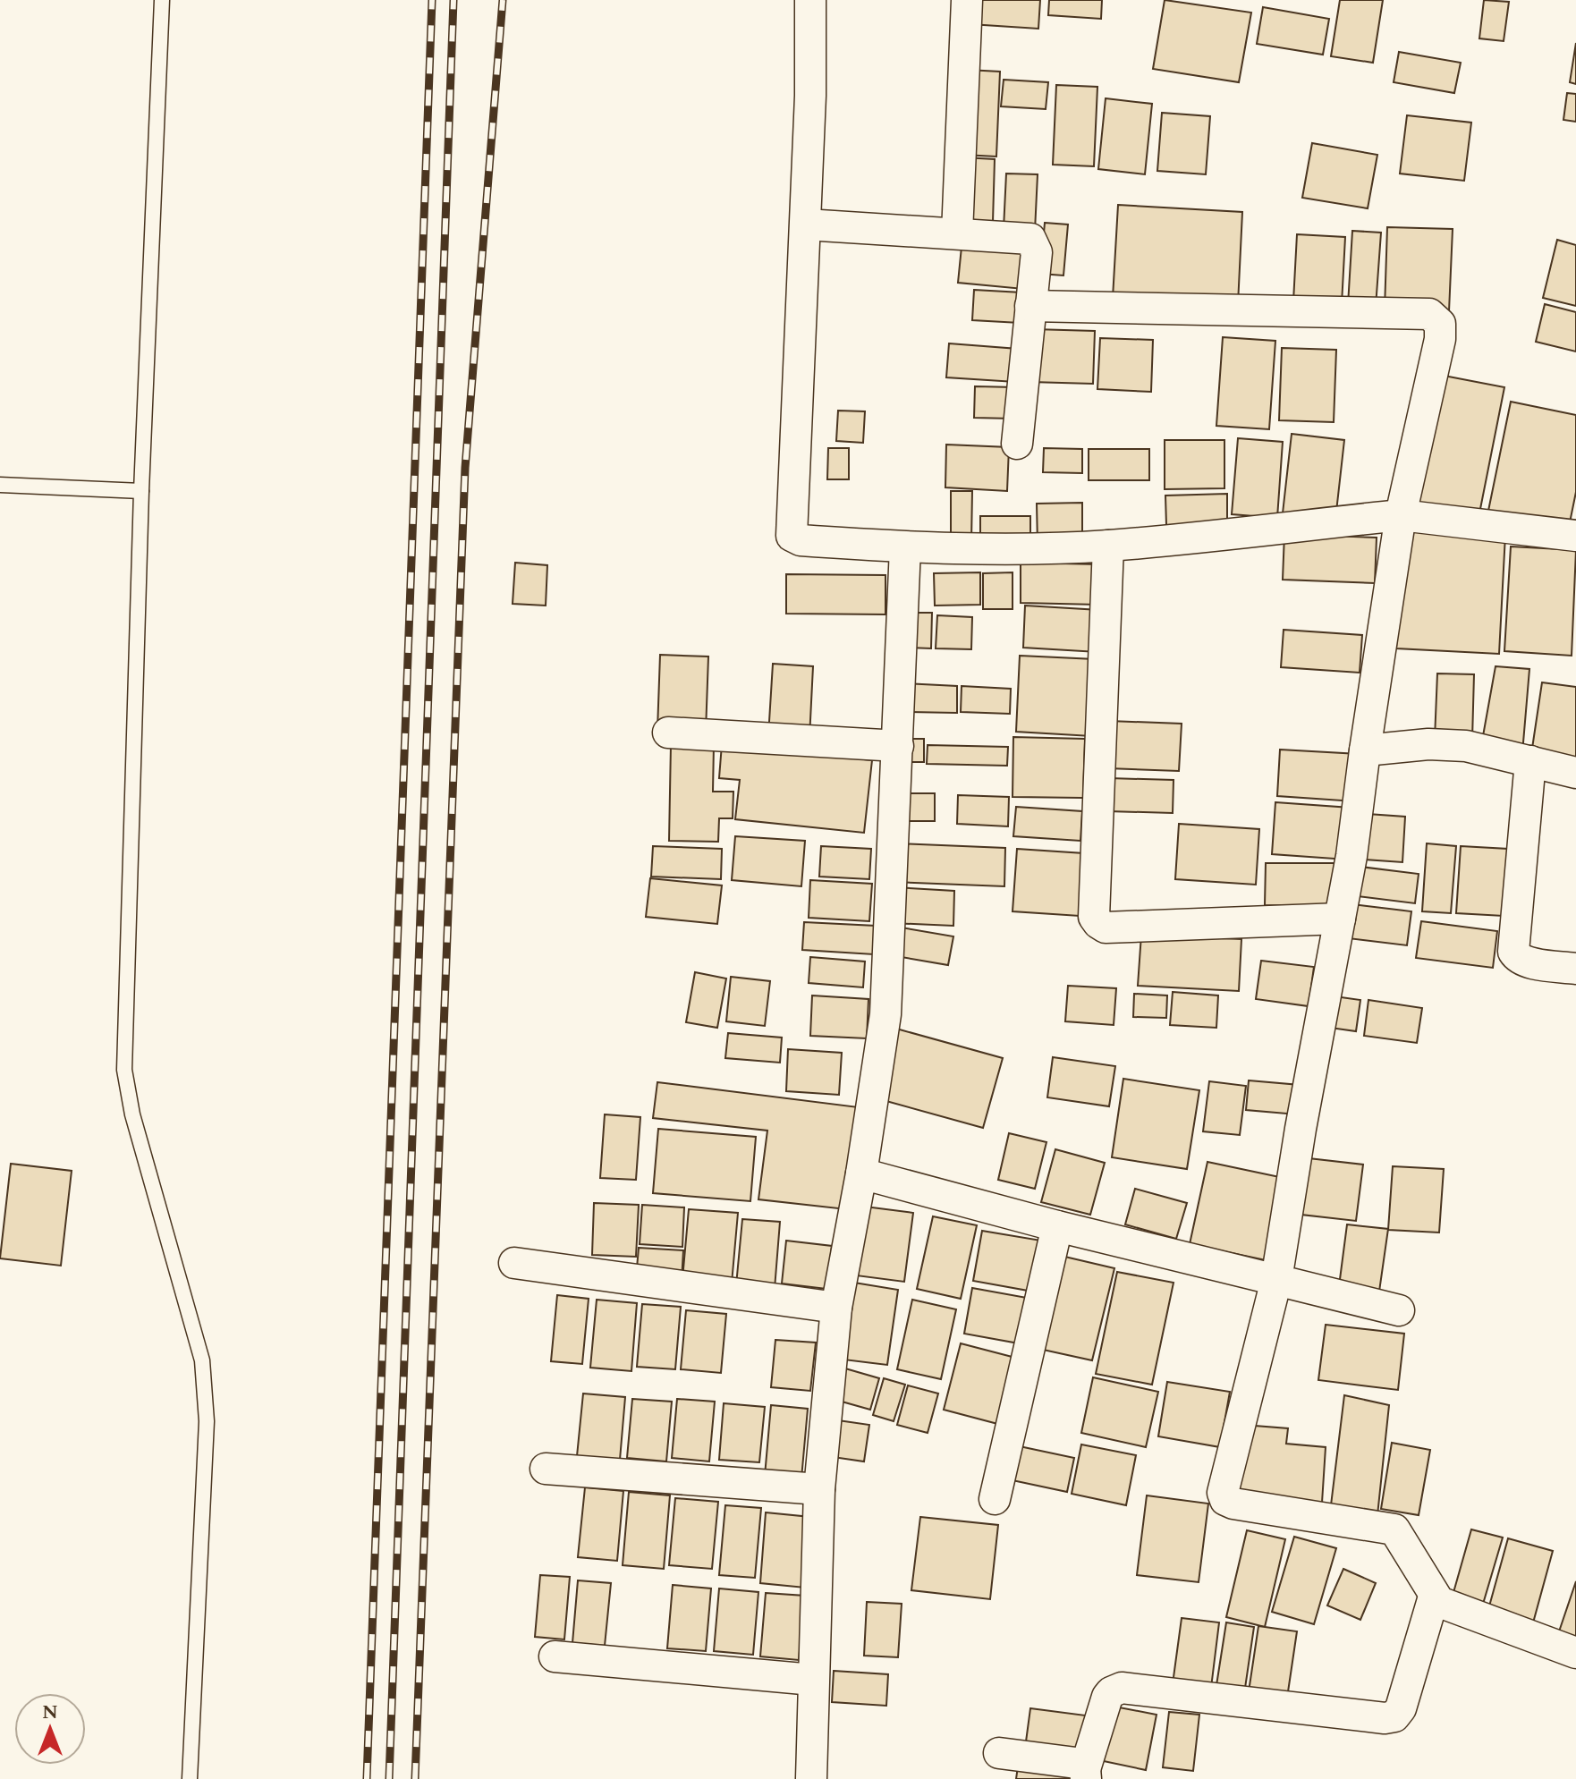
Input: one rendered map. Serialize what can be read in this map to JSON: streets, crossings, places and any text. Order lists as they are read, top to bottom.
{
  "north": "top"
}
